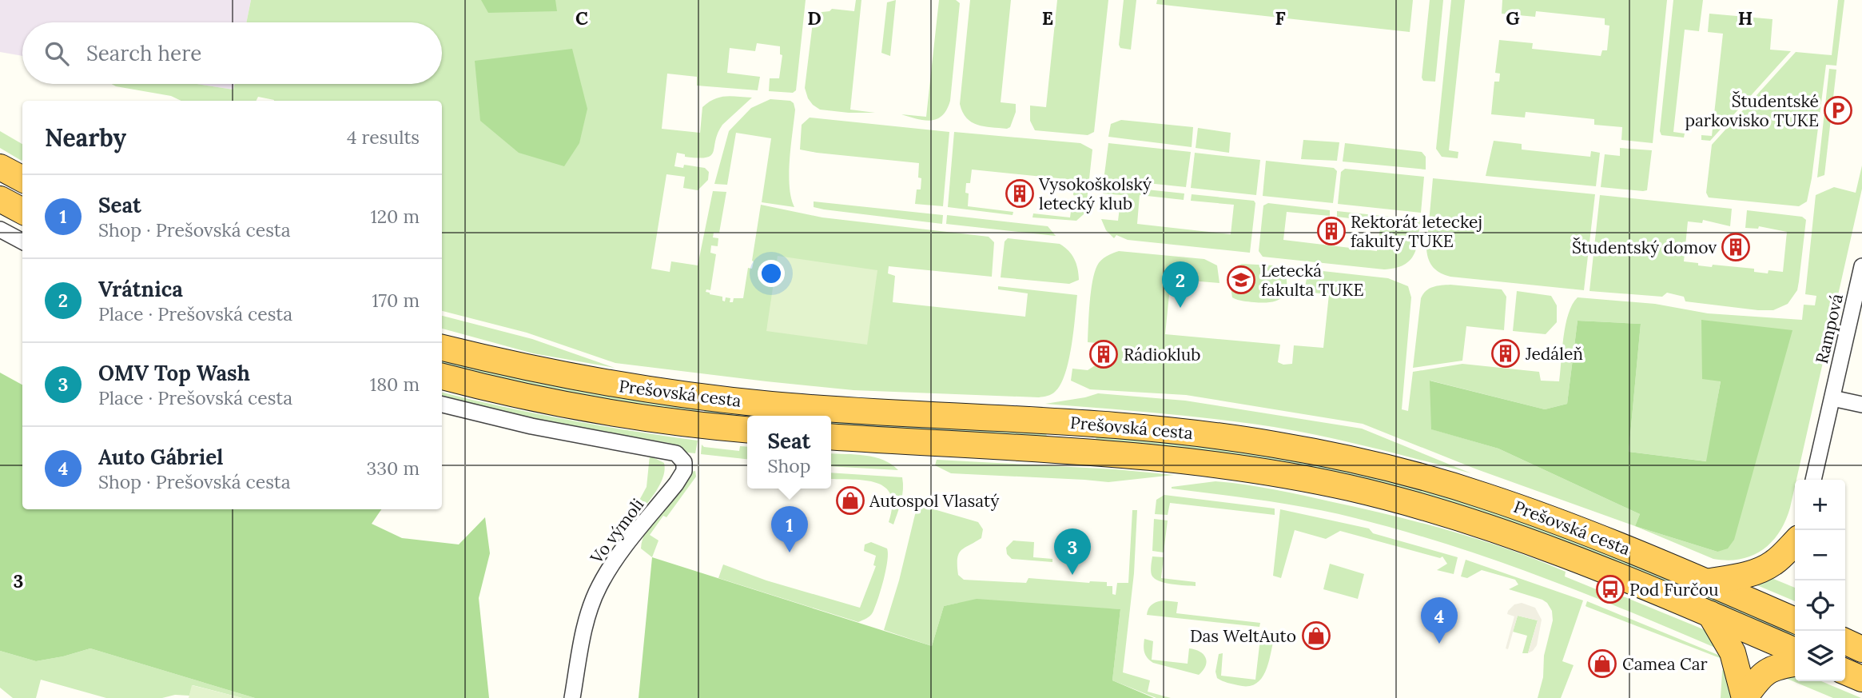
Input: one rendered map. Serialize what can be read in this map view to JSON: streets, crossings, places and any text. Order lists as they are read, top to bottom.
{
  "streets": {
    "highway": ["Prešovská cesta"],
    "street": ["Rampová", "Vo výmoli"]
  },
  "places": {
    "parking": ["Študentské parkovisko TUKE"],
    "building": [
      "Vysokoškolský letecký klub",
      "Rektorát leteckej fakulty TUKE",
      "Študentský domov",
      "Jedáleň",
      "Rádioklub"
    ],
    "school or university": ["Letecká fakulta TUKE"],
    "shop": ["Autospol Vlasatý", "Das WeltAuto", "Camea Car"],
    "bus stop": ["Pod Furčou"]
  },
  "page": {
    "search": "Search here",
    "heading": ["Nearby", "4 results"],
    "list": [
      {
        "mark": "1",
        "name": "Seat",
        "note": "Shop · Prešovská cesta",
        "value": "120 m"
      },
      {
        "mark": "2",
        "name": "Vrátnica",
        "note": "Place · Prešovská cesta",
        "value": "170 m"
      },
      {
        "mark": "3",
        "name": "OMV Top Wash",
        "note": "Place · Prešovská cesta",
        "value": "180 m"
      },
      {
        "mark": "4",
        "name": "Auto Gábriel",
        "note": "Shop · Prešovská cesta",
        "value": "330 m"
      }
    ],
    "pins": [
      "2",
      "1",
      "3",
      "4"
    ],
    "popup": ["Seat", "Shop"],
    "map_buttons": ["+", "−"]
  },
  "grid": {
    "columns": [
      "C",
      "D",
      "E",
      "F",
      "G",
      "H"
    ],
    "rows": ["3"]
  }
}
